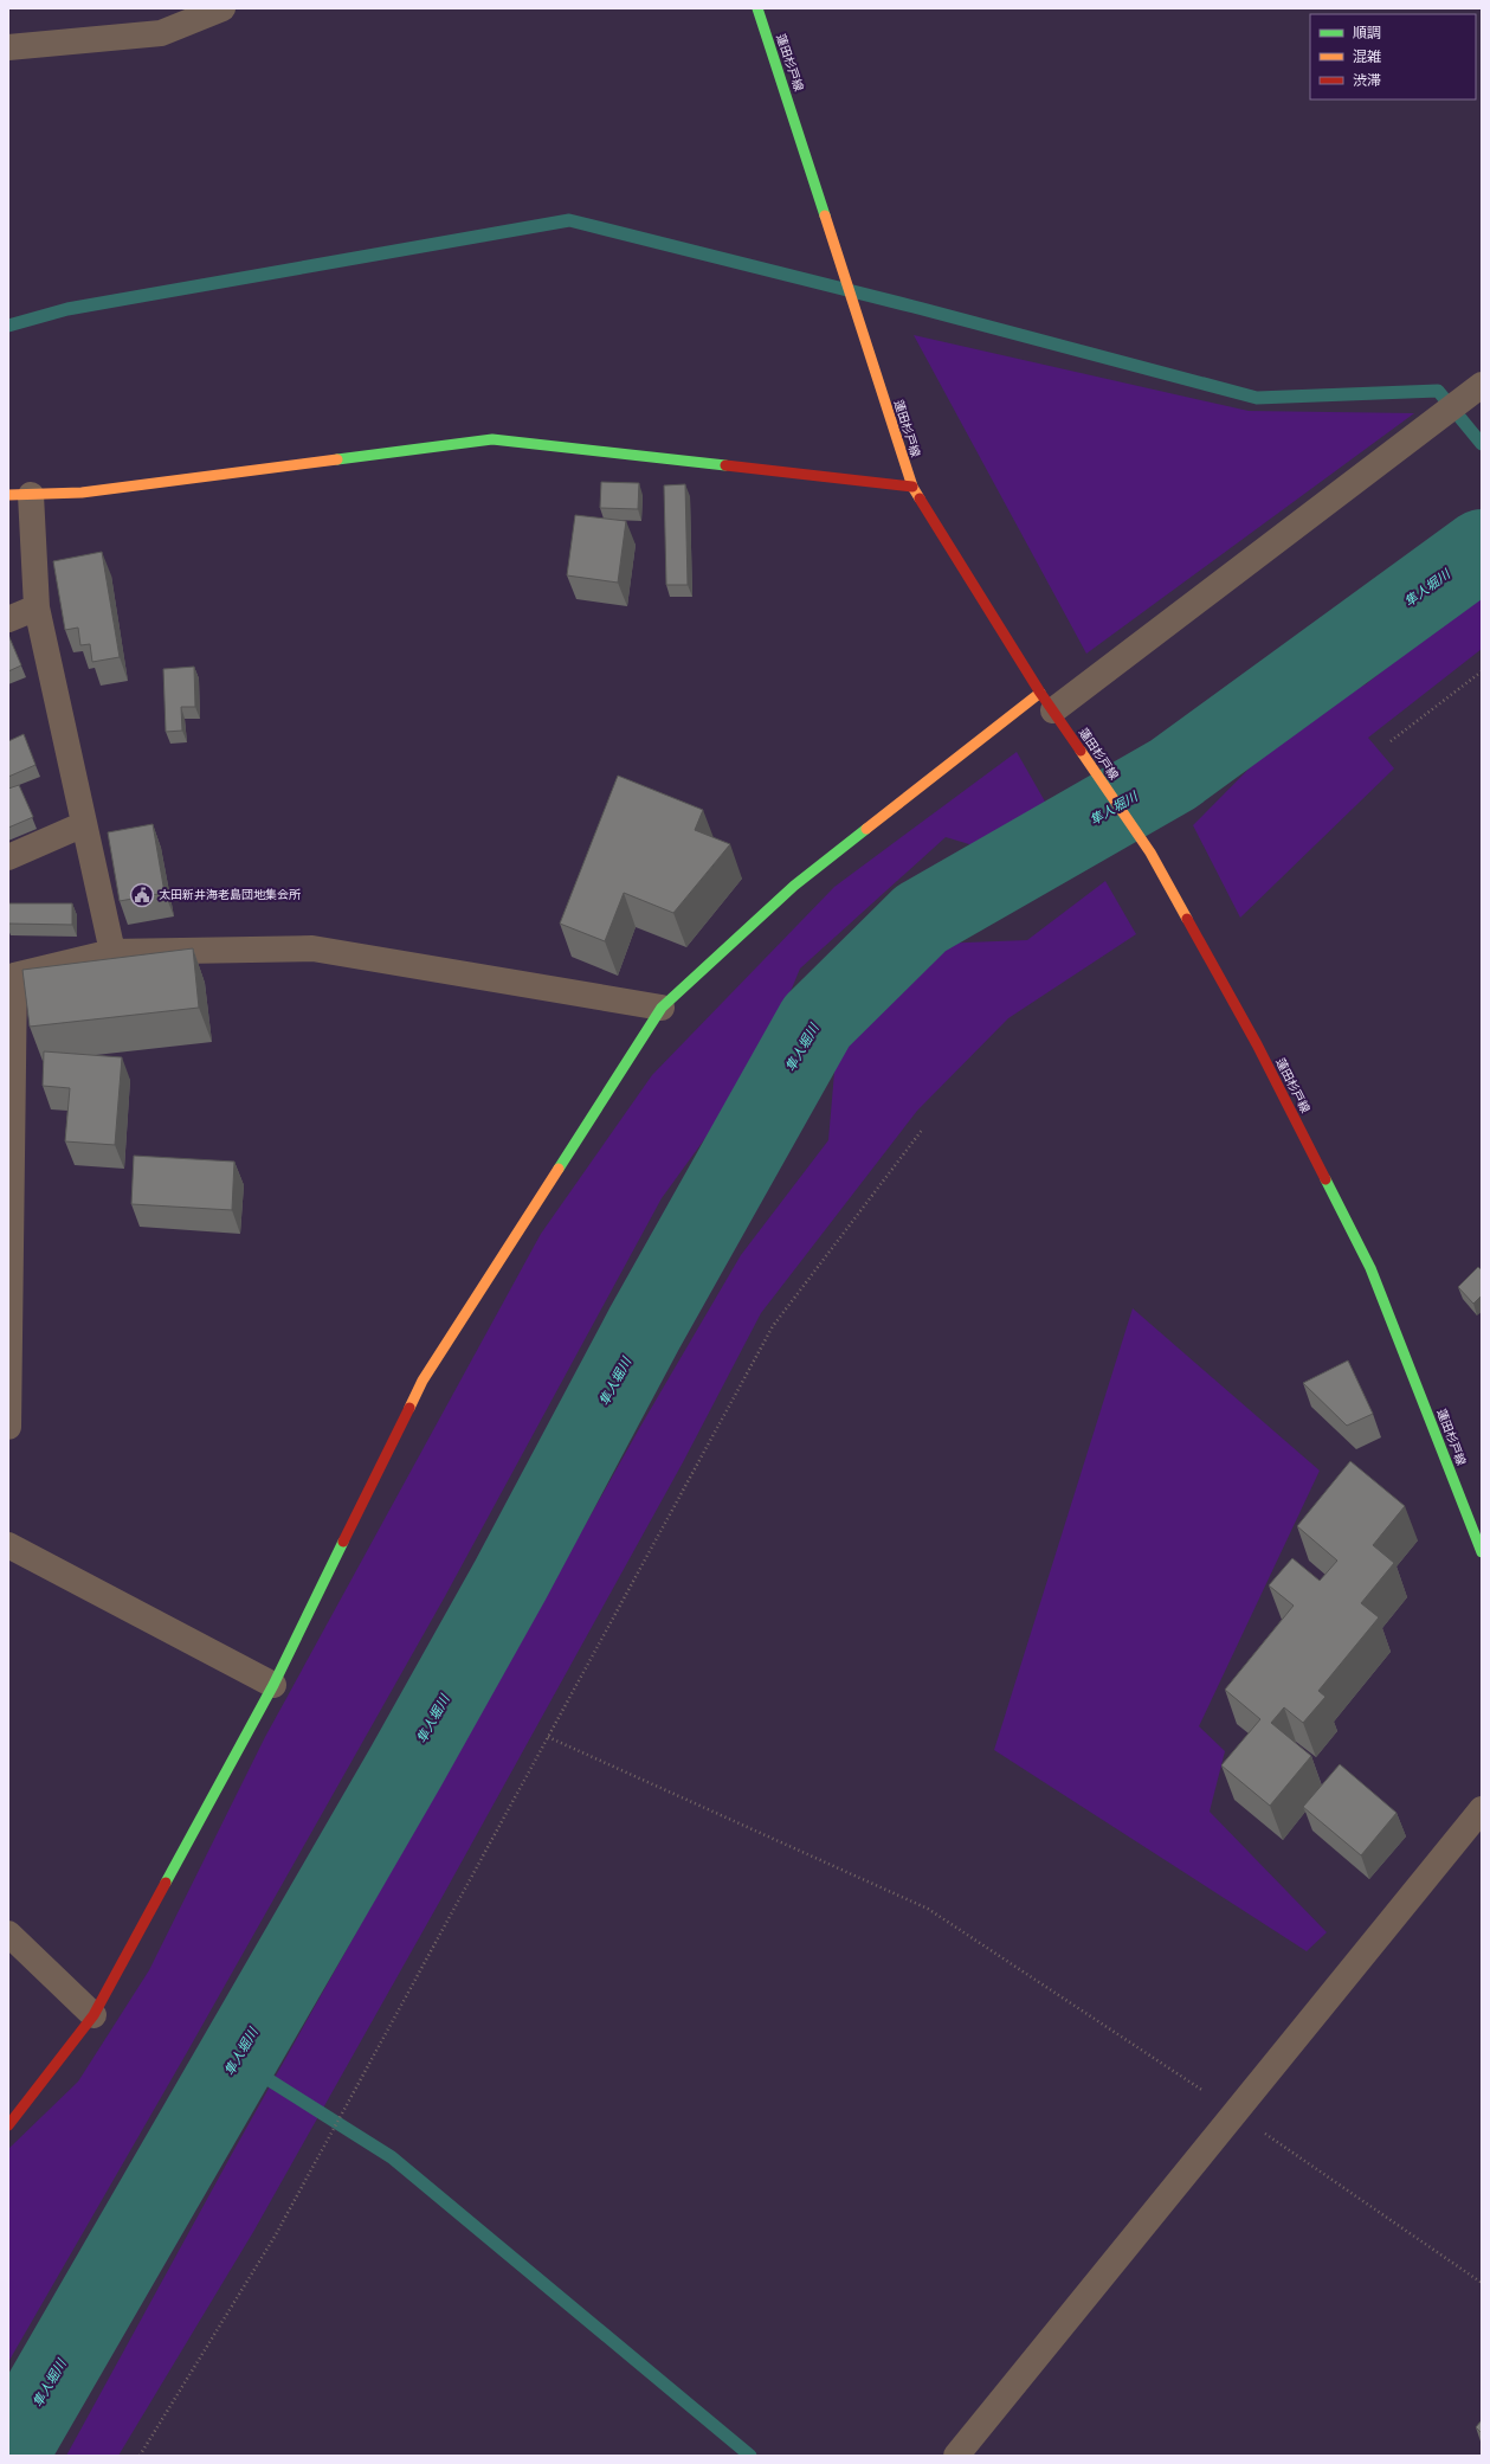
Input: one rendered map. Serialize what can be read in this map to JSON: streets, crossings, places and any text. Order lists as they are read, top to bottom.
{
  "streets": {
    "street": ["蓮田杉戸線"]
  },
  "water": ["隼人堀川"],
  "places": {
    "public building": ["太田新井海老島団地集会所"]
  },
  "legend": ["順調", "混雑", "渋滞"]
}
